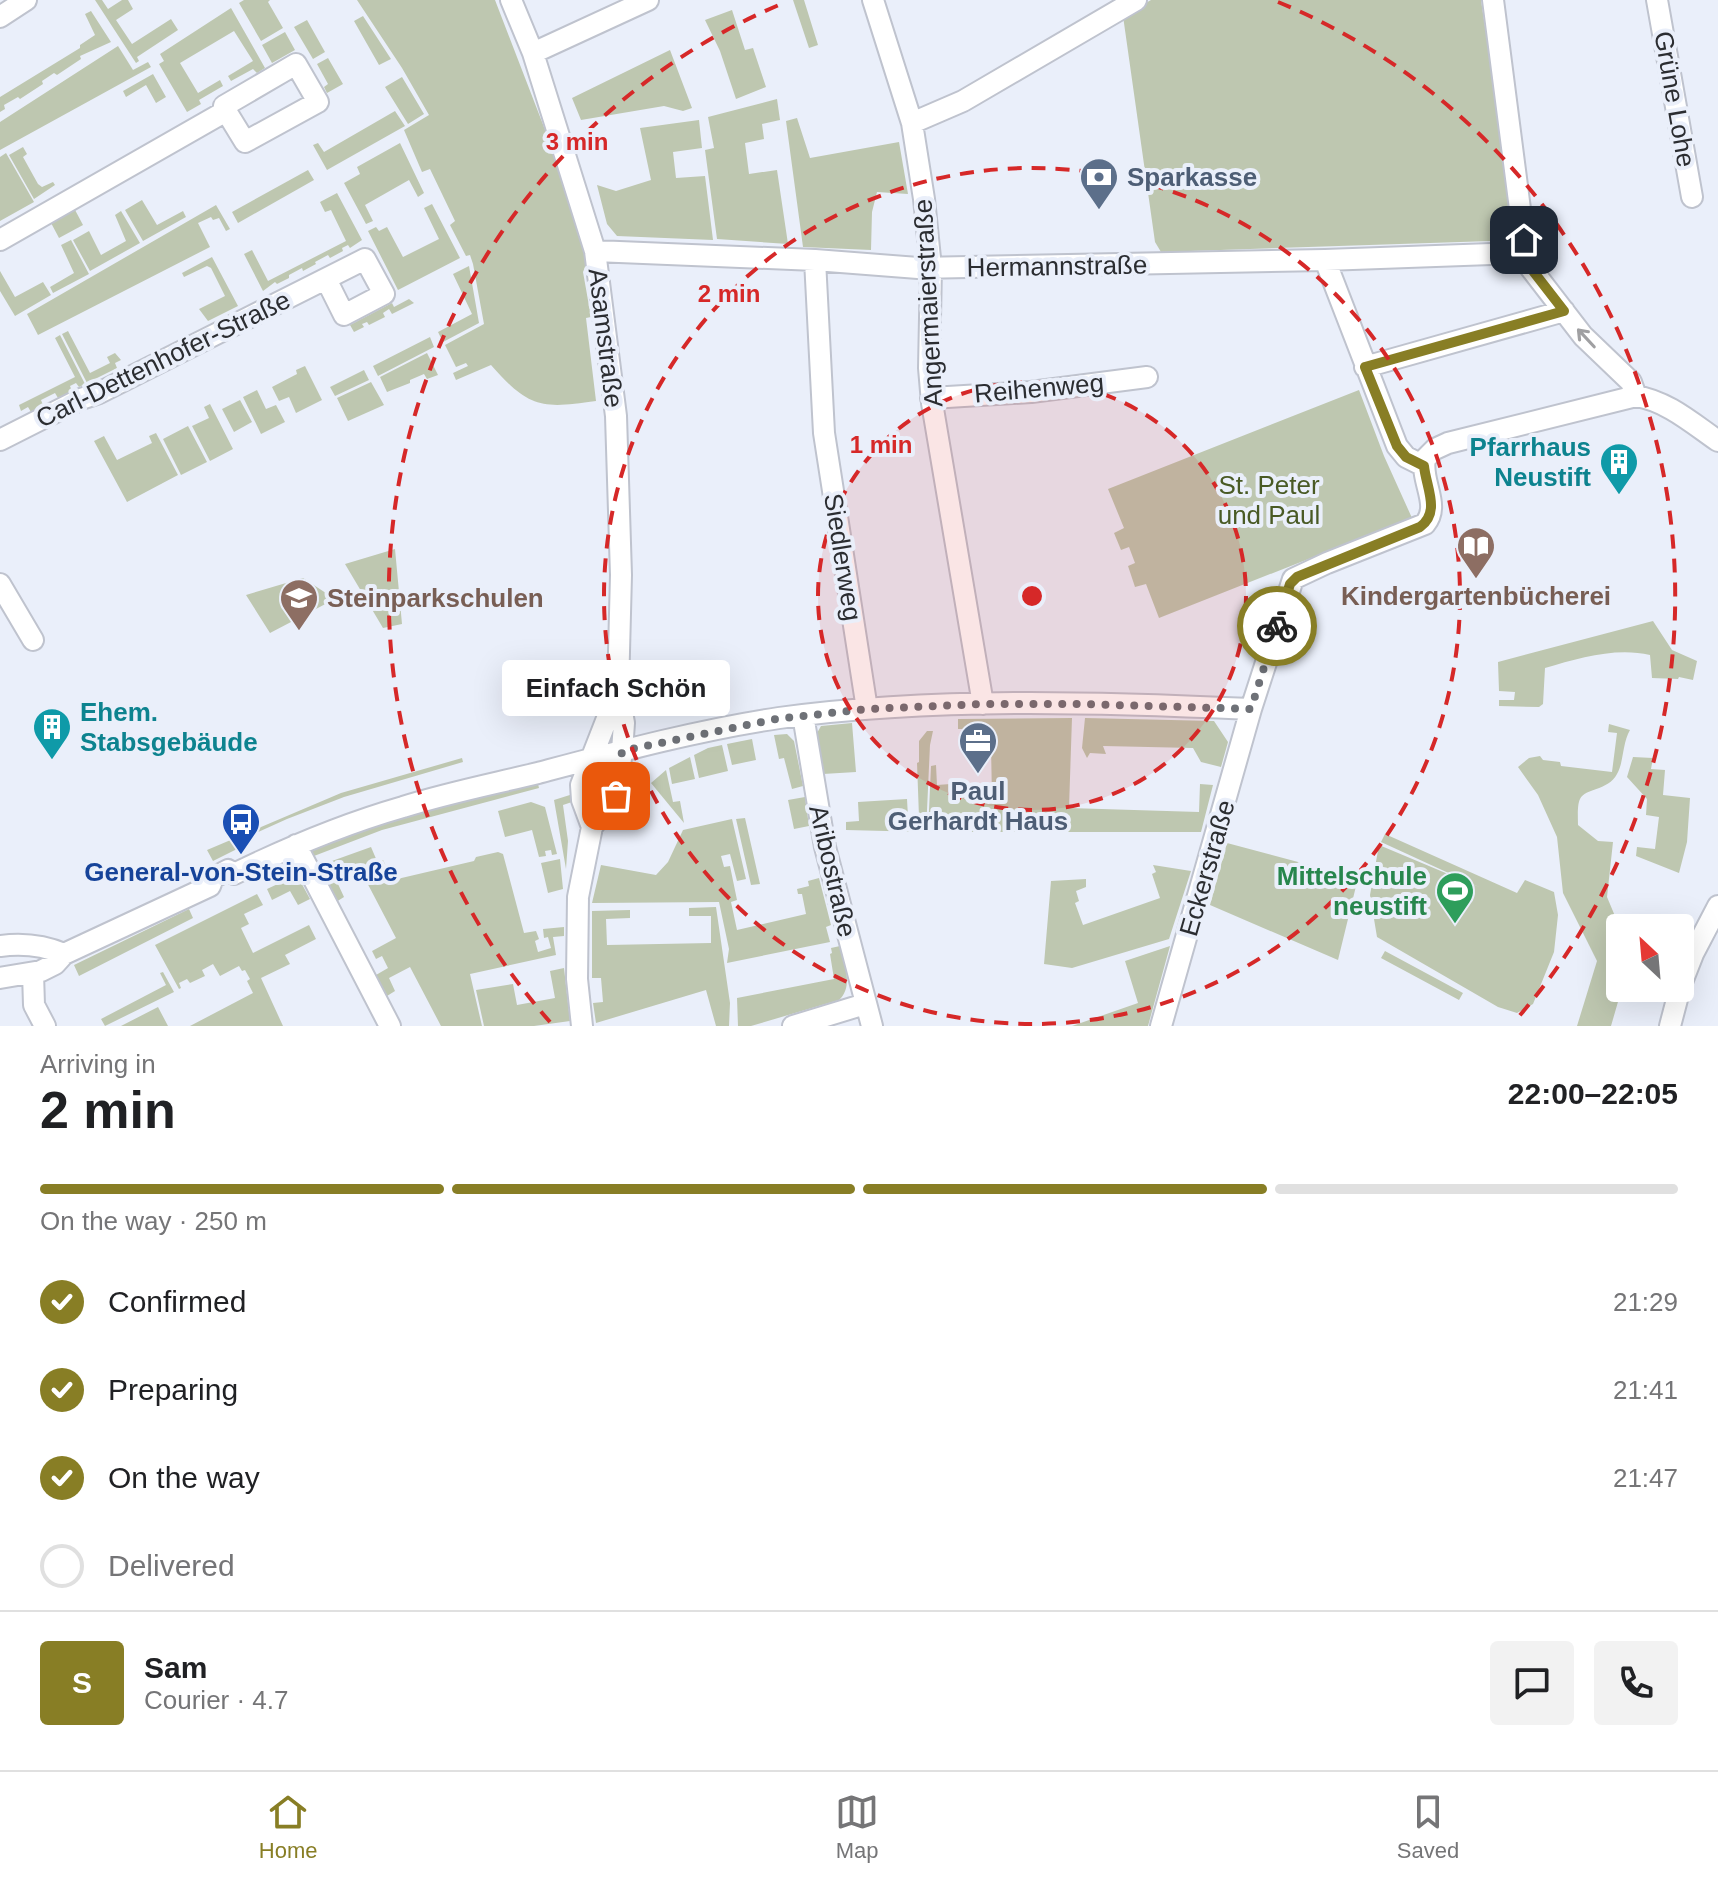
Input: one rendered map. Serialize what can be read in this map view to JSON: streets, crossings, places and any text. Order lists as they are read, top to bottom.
{
  "streets": {
    "street": [
      "Grüne Lohe",
      "Hermannstraße",
      "Angermaierstraße",
      "Asamstraße",
      "Carl-Dettenhofer-Straße",
      "Reihenweg",
      "Siedlerweg",
      "Eckerstraße",
      "Aribostraße"
    ]
  },
  "crossings": [
    ["Hermannstraße", "Angermaierstraße"],
    ["Hermannstraße", "Asamstraße"],
    ["Hermannstraße", "Siedlerweg"],
    ["Angermaierstraße", "Reihenweg"]
  ],
  "parks": ["St. Peter und Paul"],
  "places": {
    "bank": ["Sparkasse"],
    "building": ["Pfarrhaus Neustift", "Ehem. Stabsgebäude"],
    "library": ["Kindergartenbücherei"],
    "school or university": ["Steinparkschulen"],
    "office": ["Paul Gerhardt Haus"],
    "other": ["Einfach Schön"],
    "bus stop": ["General-von-Stein-Straße"],
    "sports": ["Mittelschule neustift"]
  },
  "north": "top left",
  "page": {
    "bubble": "Einfach Schön",
    "heading": ["2 min", "Arriving in", "22:00–22:05"],
    "panel": ["Sam", "Courier · 4.7"],
    "bar": "On the way · 250 m",
    "list": [
      ["Confirmed", "21:29"],
      ["Preparing", "21:41"],
      ["On the way", "21:47"],
      "Delivered"
    ],
    "round": "S",
    "tabs": ["Home", "Map", "Saved"]
  },
  "rings": ["3 min", "2 min", "1 min"]
}
